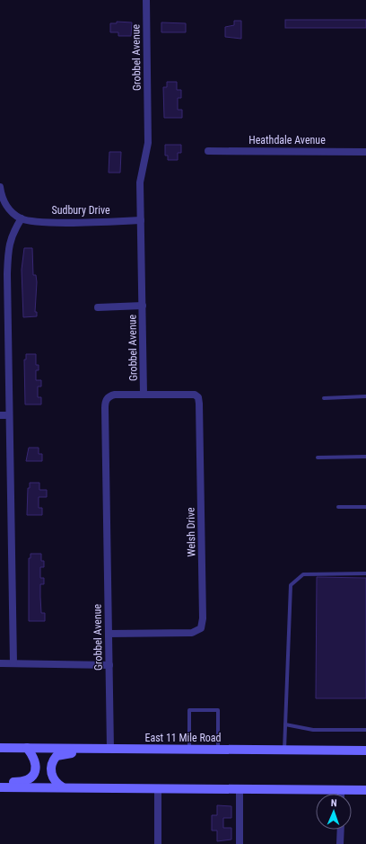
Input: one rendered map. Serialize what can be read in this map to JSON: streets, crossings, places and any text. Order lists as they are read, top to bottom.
{
  "streets": {
    "main road": ["East 11 Mile Road"],
    "street": [
      "Grobbel Avenue",
      "Heathdale Avenue",
      "Sudbury Drive",
      "Welsh Drive"
    ]
  },
  "crossings": [
    ["Grobbel Avenue", "Sudbury Drive"],
    ["Grobbel Avenue", "Welsh Drive"],
    ["Grobbel Avenue", "East 11 Mile Road"]
  ],
  "north": "top"
}
